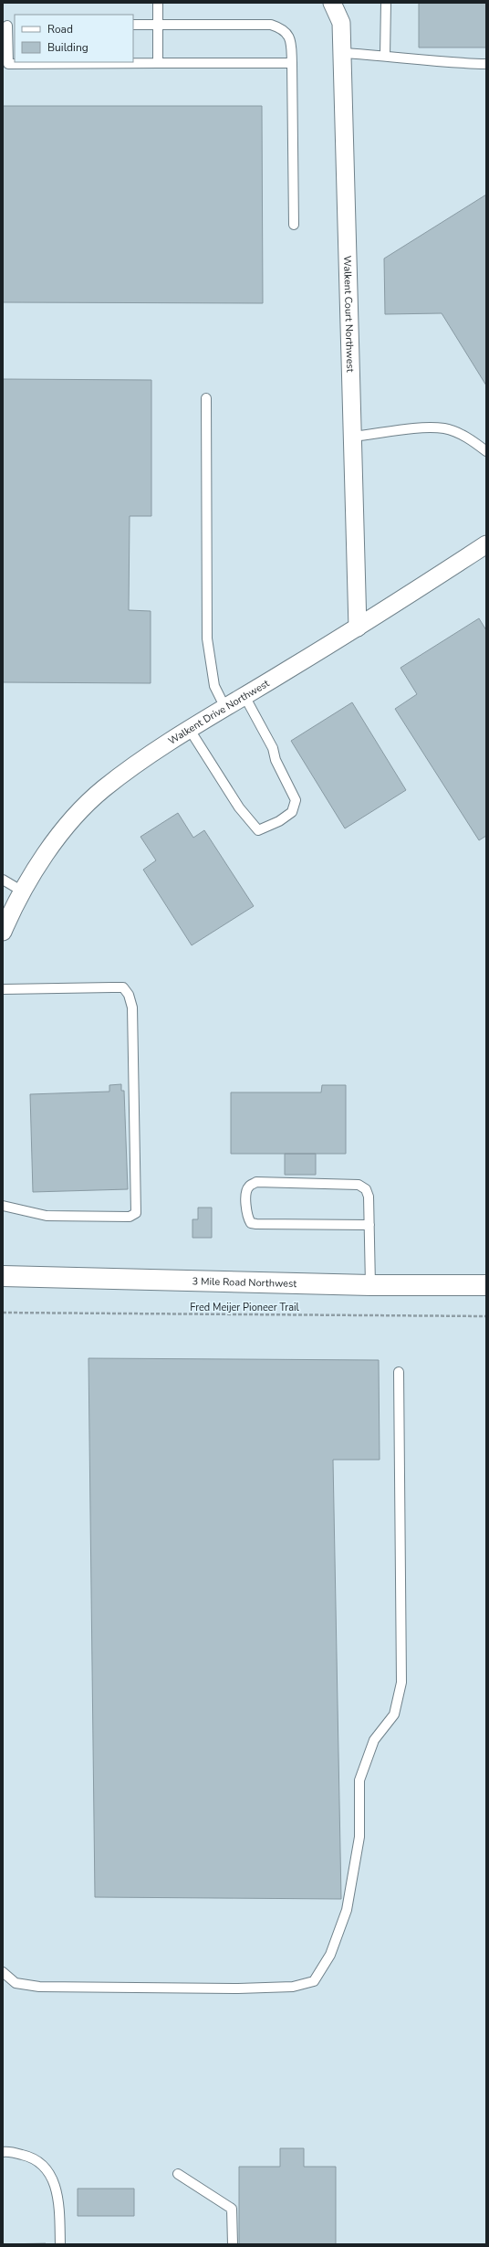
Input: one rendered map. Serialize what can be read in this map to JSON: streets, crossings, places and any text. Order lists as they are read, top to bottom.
{
  "streets": {
    "main road": ["3 Mile Road Northwest"],
    "street": ["Walkent Court Northwest", "Walkent Drive Northwest"],
    "path": ["Fred Meijer Pioneer Trail"]
  },
  "crossings": [
    ["Walkent Court Northwest", "Walkent Drive Northwest"]
  ],
  "legend": ["Road", "Building"]
}
